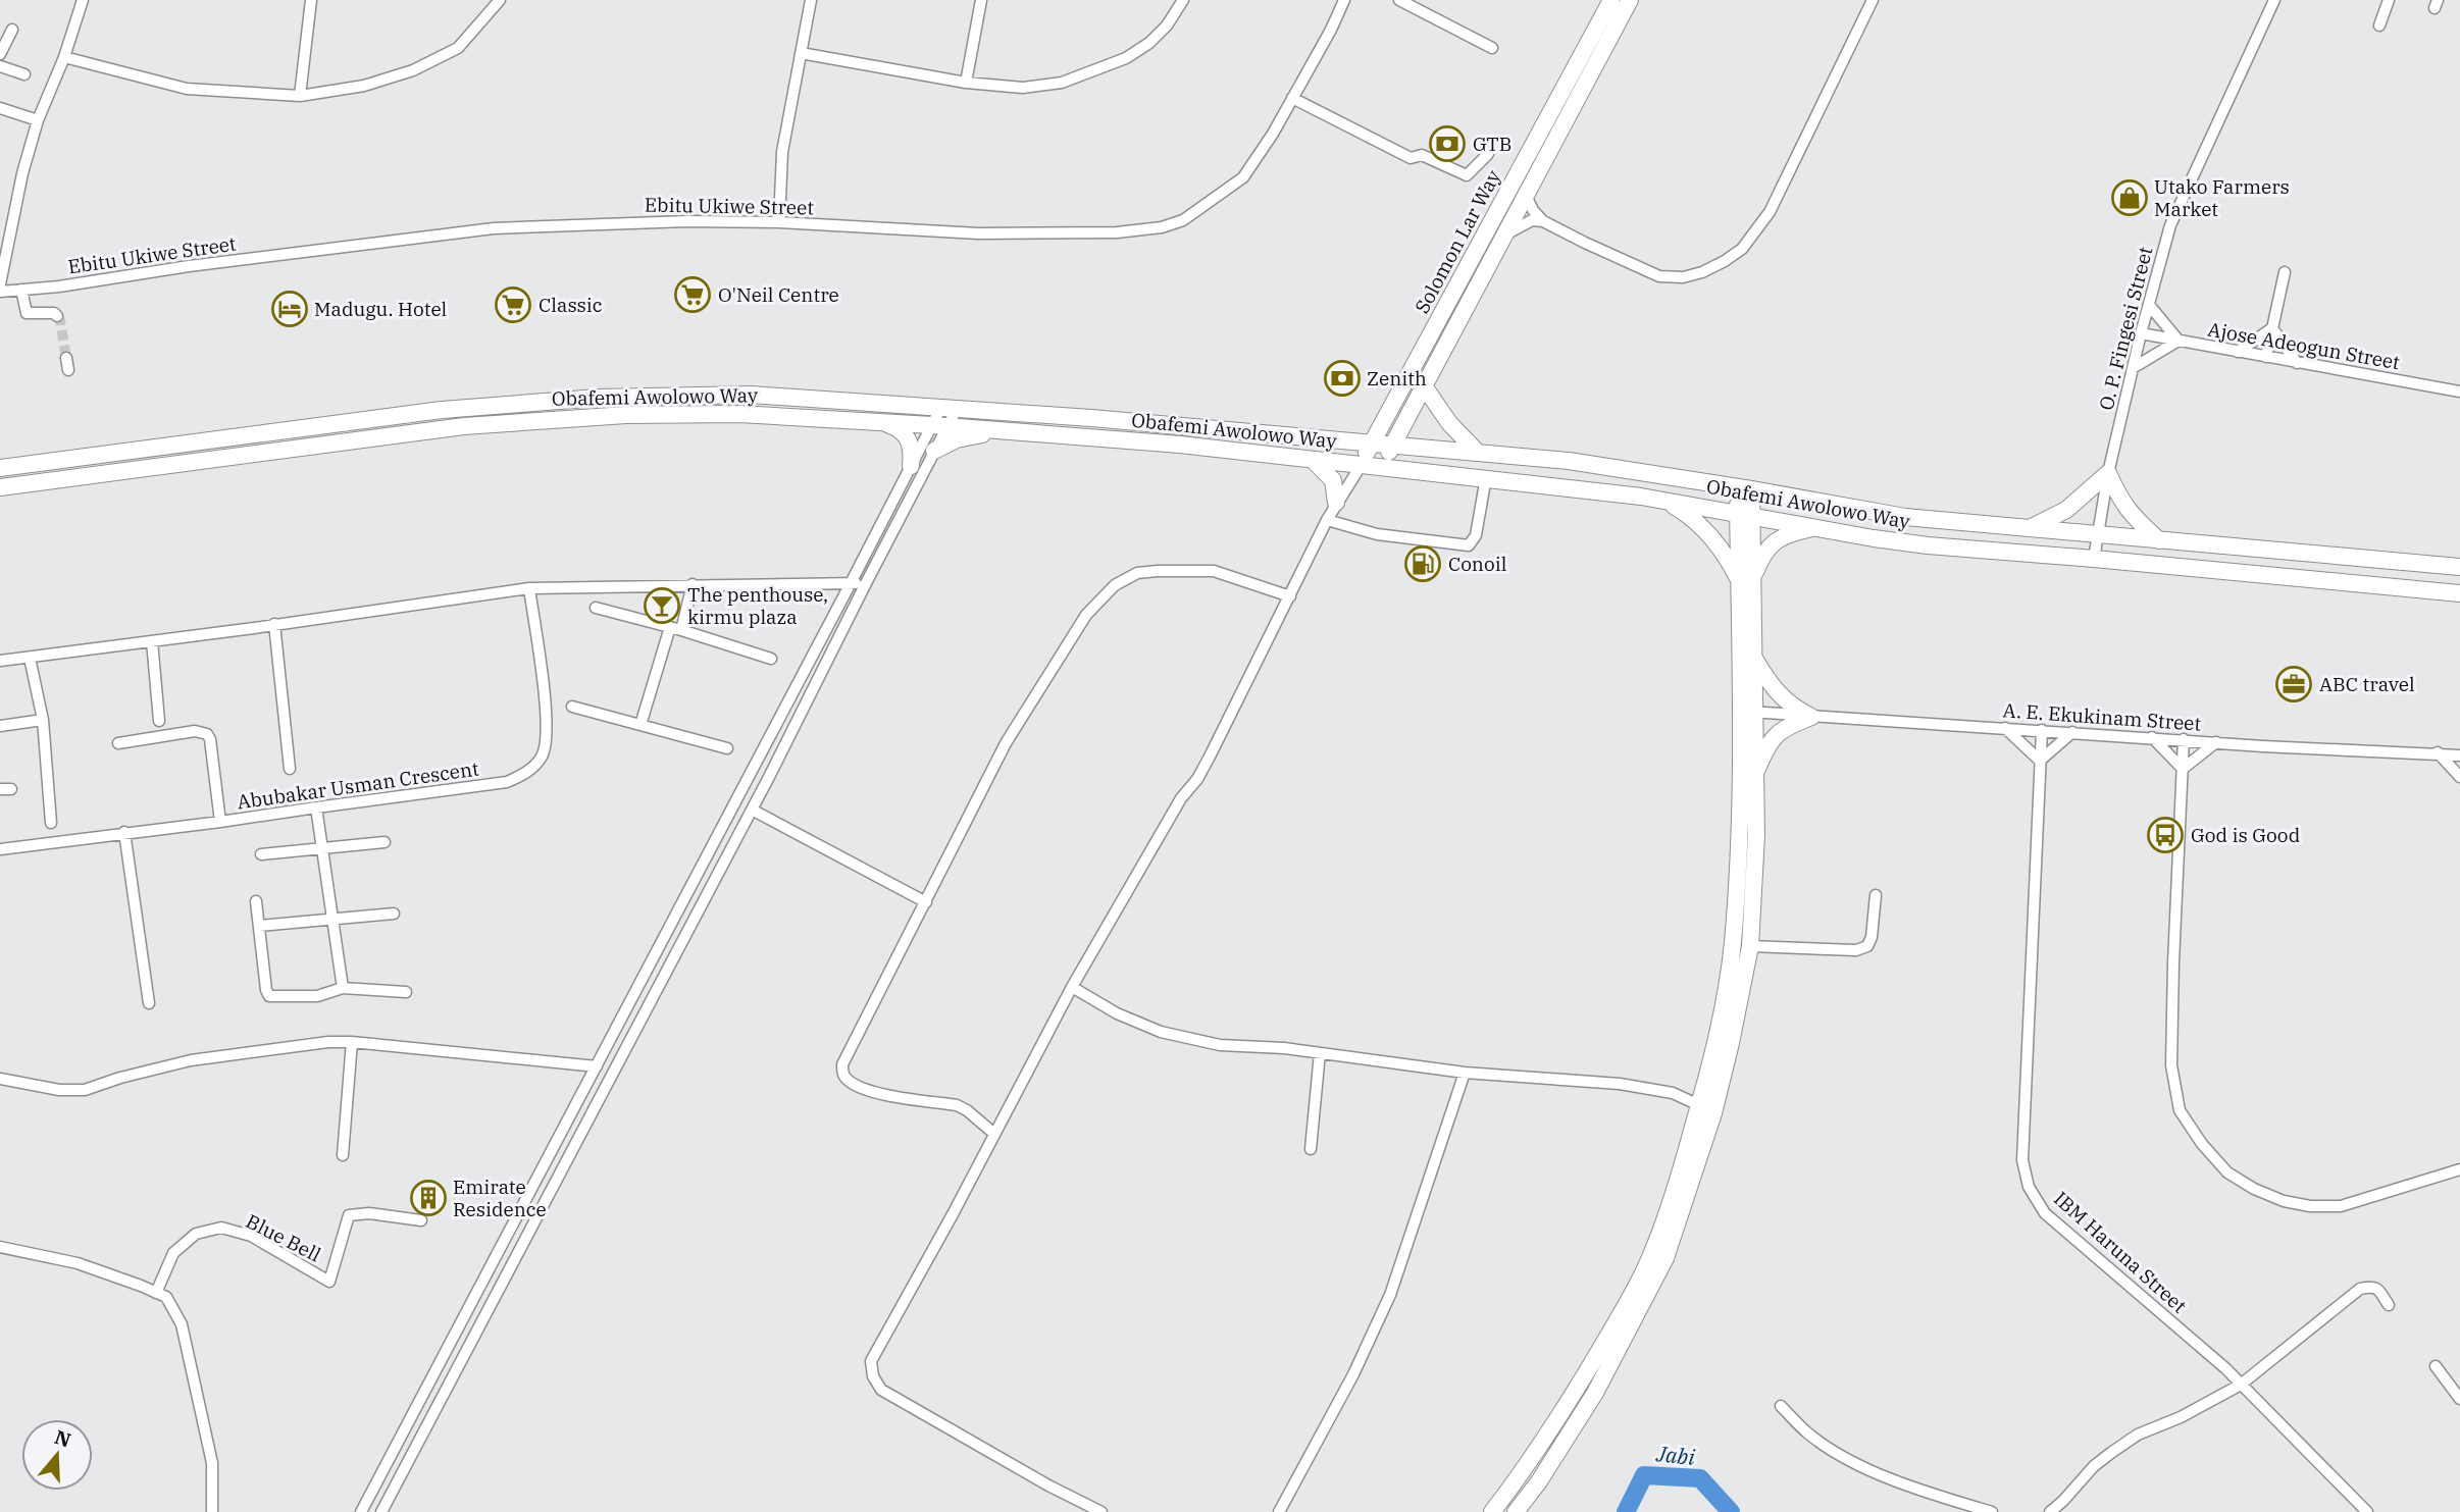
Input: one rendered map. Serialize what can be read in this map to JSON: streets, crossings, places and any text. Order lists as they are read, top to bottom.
{
  "streets": {
    "main road": ["Solomon Lar Way", "Obafemi Awolowo Way"],
    "street": [
      "Ebitu Ukiwe Street",
      "O. P. Fingesi Street",
      "Ajose Adeogun Street",
      "A. E. Ekukinam Street",
      "Abubakar Usman Crescent",
      "Blue Bell",
      "IBM Haruna Street"
    ]
  },
  "crossings": [
    ["Solomon Lar Way", "Obafemi Awolowo Way"],
    ["O. P. Fingesi Street", "Ajose Adeogun Street"],
    ["O. P. Fingesi Street", "Obafemi Awolowo Way"],
    ["A. E. Ekukinam Street", "IBM Haruna Street"]
  ],
  "water": ["Jabi"],
  "places": {
    "bank": ["GTB", "Zenith"],
    "shop": ["Utako Farmers Market"],
    "supermarket": ["O'Neil Centre", "Classic"],
    "hotel": ["Madugu. Hotel"],
    "fuel station": ["Conoil"],
    "bar": ["The penthouse, kirmu plaza"],
    "office": ["ABC travel"],
    "bus stop": ["God is Good"],
    "building": ["Emirate Residence"]
  },
  "north": "top"
}
